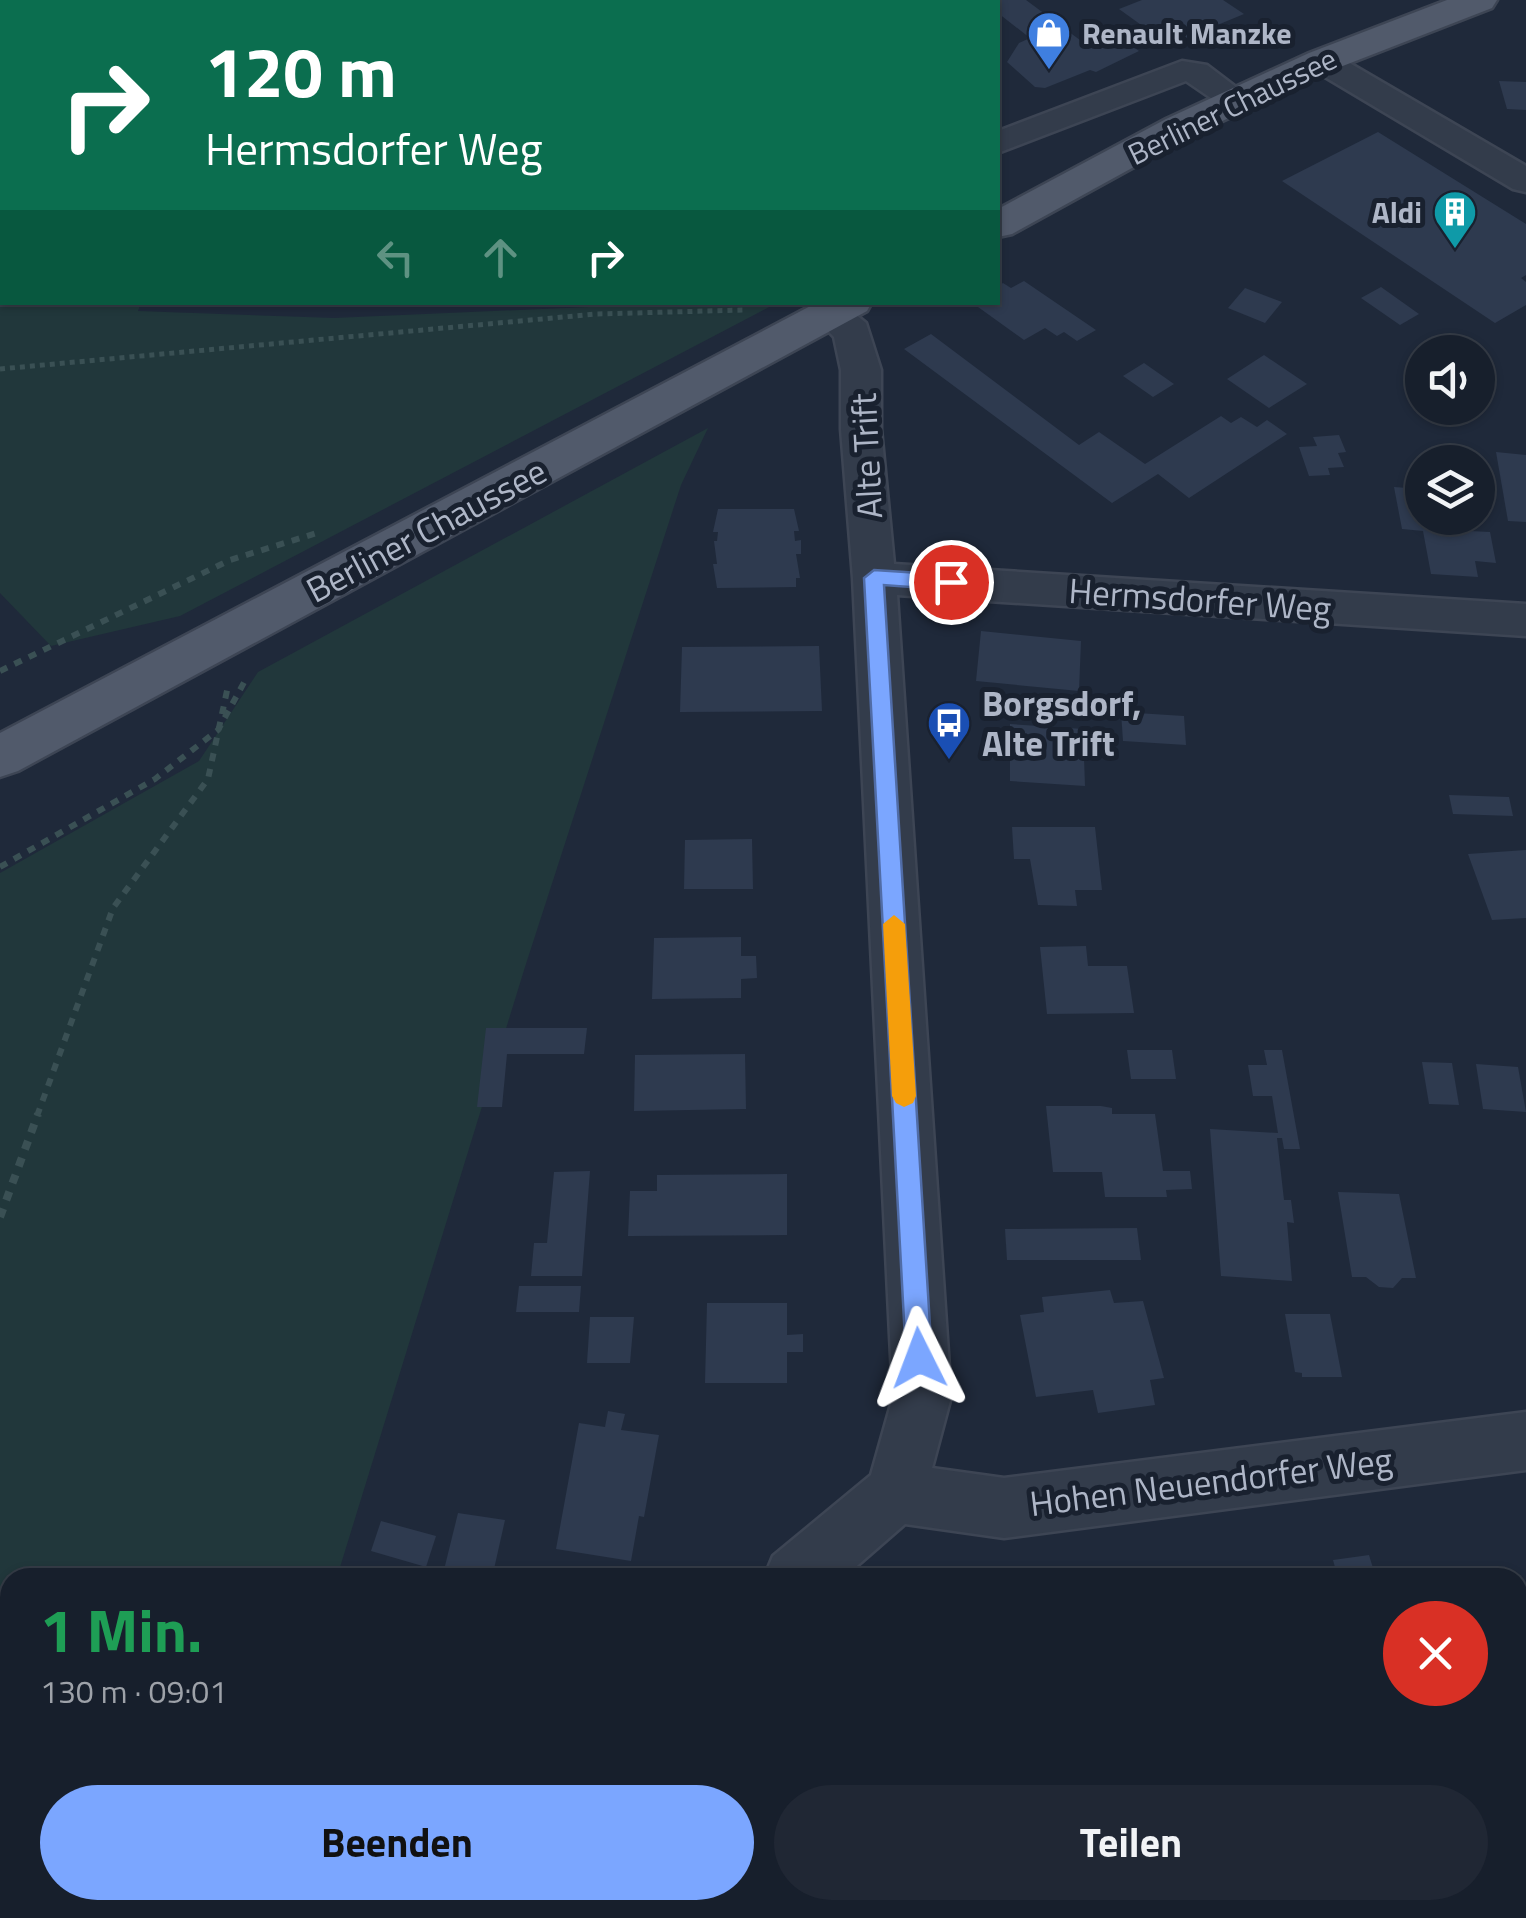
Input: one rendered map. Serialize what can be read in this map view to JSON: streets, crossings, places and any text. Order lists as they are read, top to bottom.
{
  "streets": {
    "main road": ["Berliner Chaussee"],
    "street": ["Alte Trift", "Hermsdorfer Weg", "Hohen Neuendorfer Weg"]
  },
  "crossings": [
    ["Berliner Chaussee", "Alte Trift"],
    ["Alte Trift", "Hermsdorfer Weg"],
    ["Alte Trift", "Hohen Neuendorfer Weg"]
  ],
  "places": {
    "shop": ["Renault Manzke"],
    "building": ["Aldi"],
    "bus stop": ["Borgsdorf, Alte Trift"]
  },
  "page": {
    "turn": ["120 m", "Hermsdorfer Weg"],
    "heading": ["1 Min.", "130 m · 09:01"],
    "buttons": ["Beenden", "Teilen"]
  }
}
